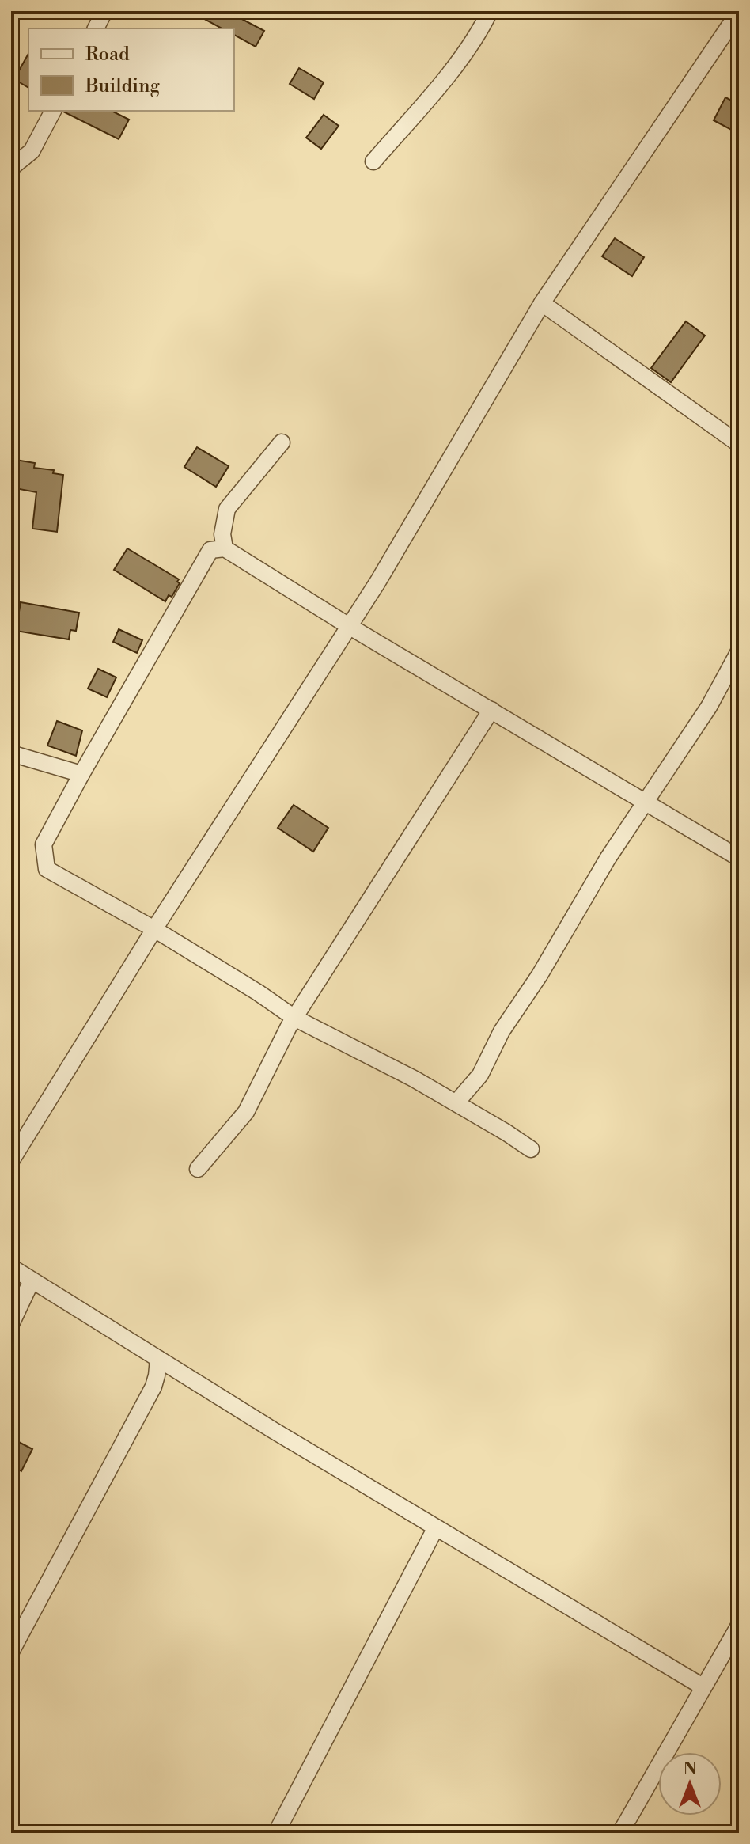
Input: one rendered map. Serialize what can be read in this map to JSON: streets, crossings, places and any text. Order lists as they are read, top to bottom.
{
  "legend": ["Road", "Building"],
  "north": "top"
}
